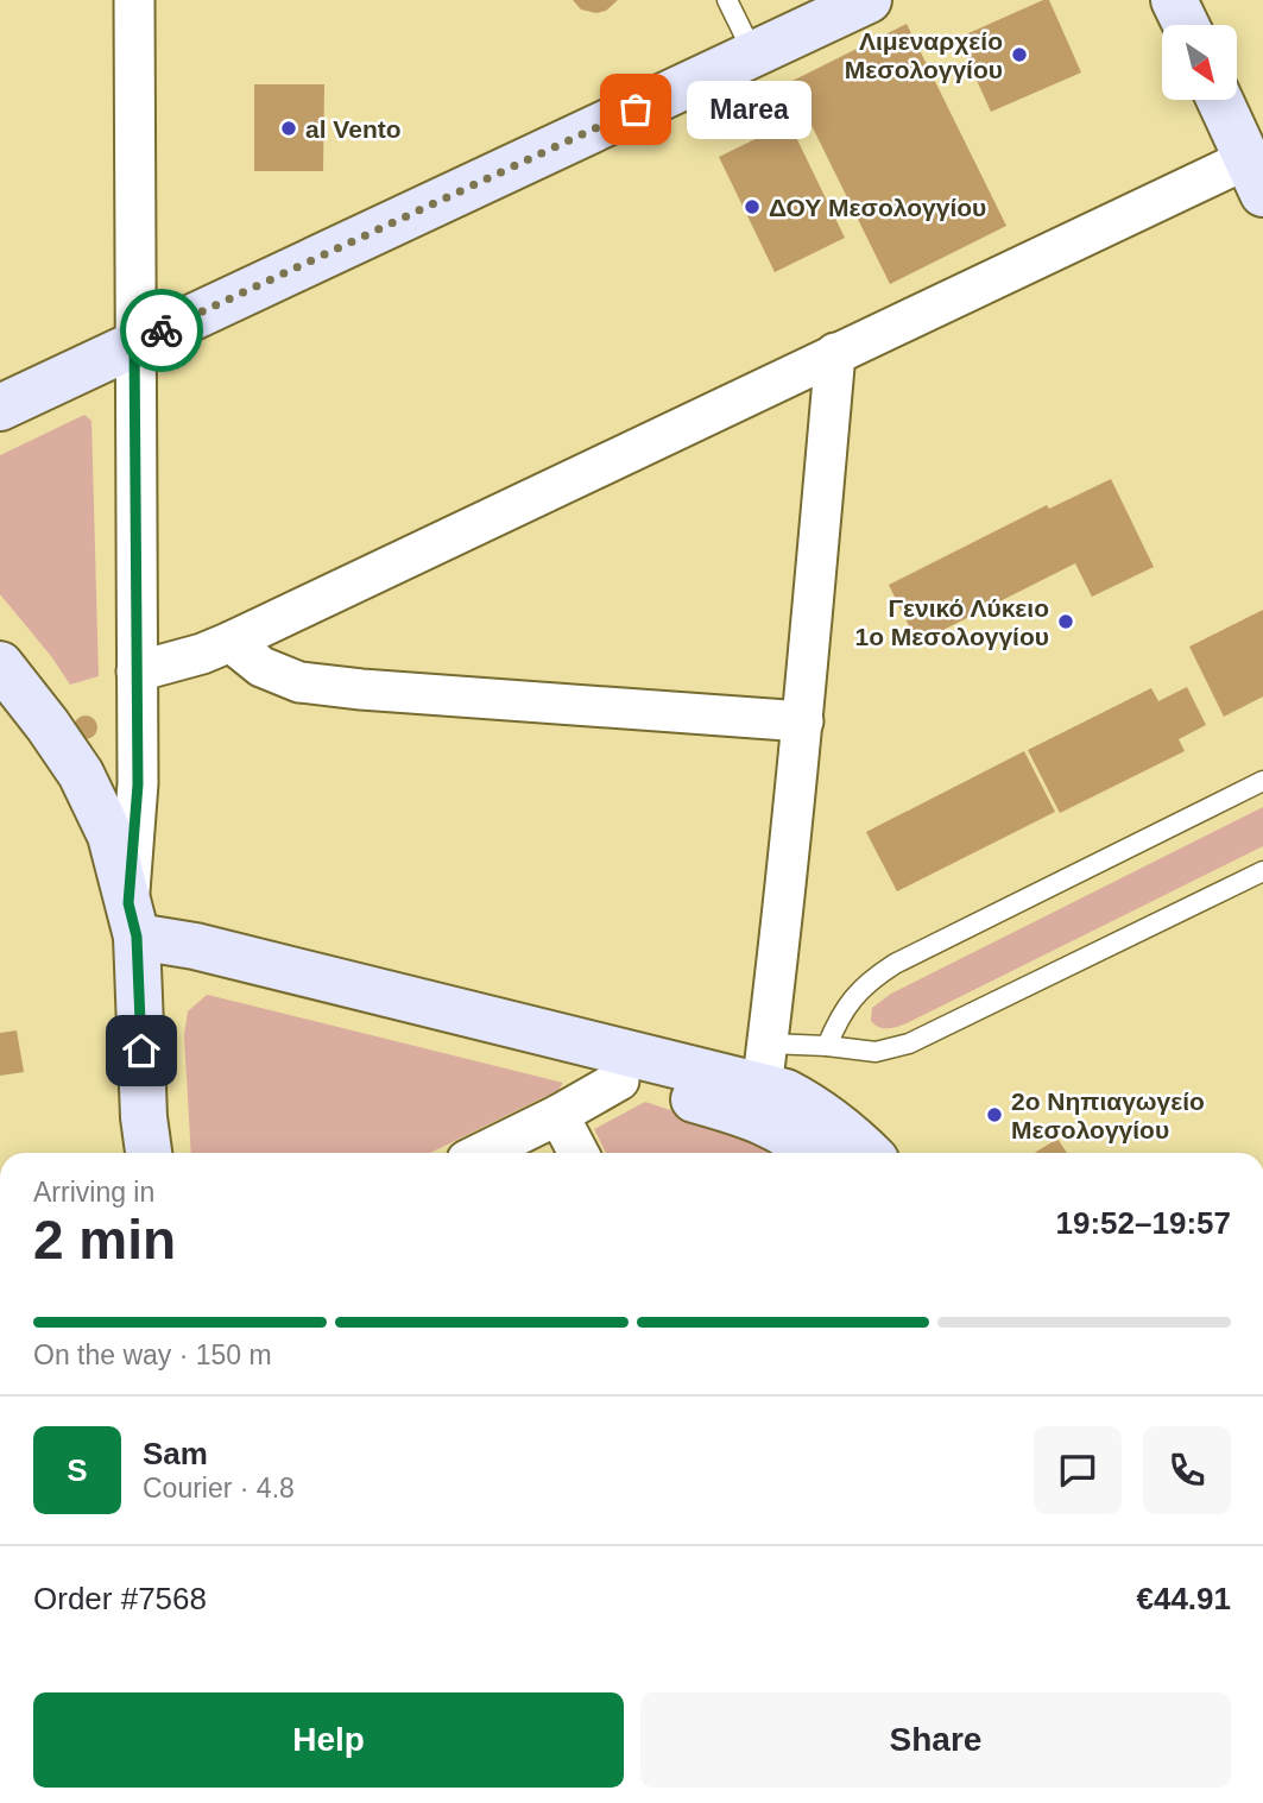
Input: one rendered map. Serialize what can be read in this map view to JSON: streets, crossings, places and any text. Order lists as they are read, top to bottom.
{
  "places": [
    "Λιμεναρχείο Μεσολογγίου",
    "Marea",
    "al Vento",
    "ΔΟΥ Μεσολογγίου",
    "Γενικό Λύκειο 1ο Μεσολογγίου",
    "2ο Νηπιαγωγείο Μεσολογγίου"
  ],
  "north": "bottom right",
  "page": {
    "bubble": "Marea",
    "heading": ["2 min", "Arriving in", "19:52–19:57"],
    "panel": [
      "Sam",
      "Courier · 4.8",
      "Order #7568",
      "€44.91"
    ],
    "bar": "On the way · 150 m",
    "round": "S",
    "buttons": ["Help", "Share"]
  }
}
